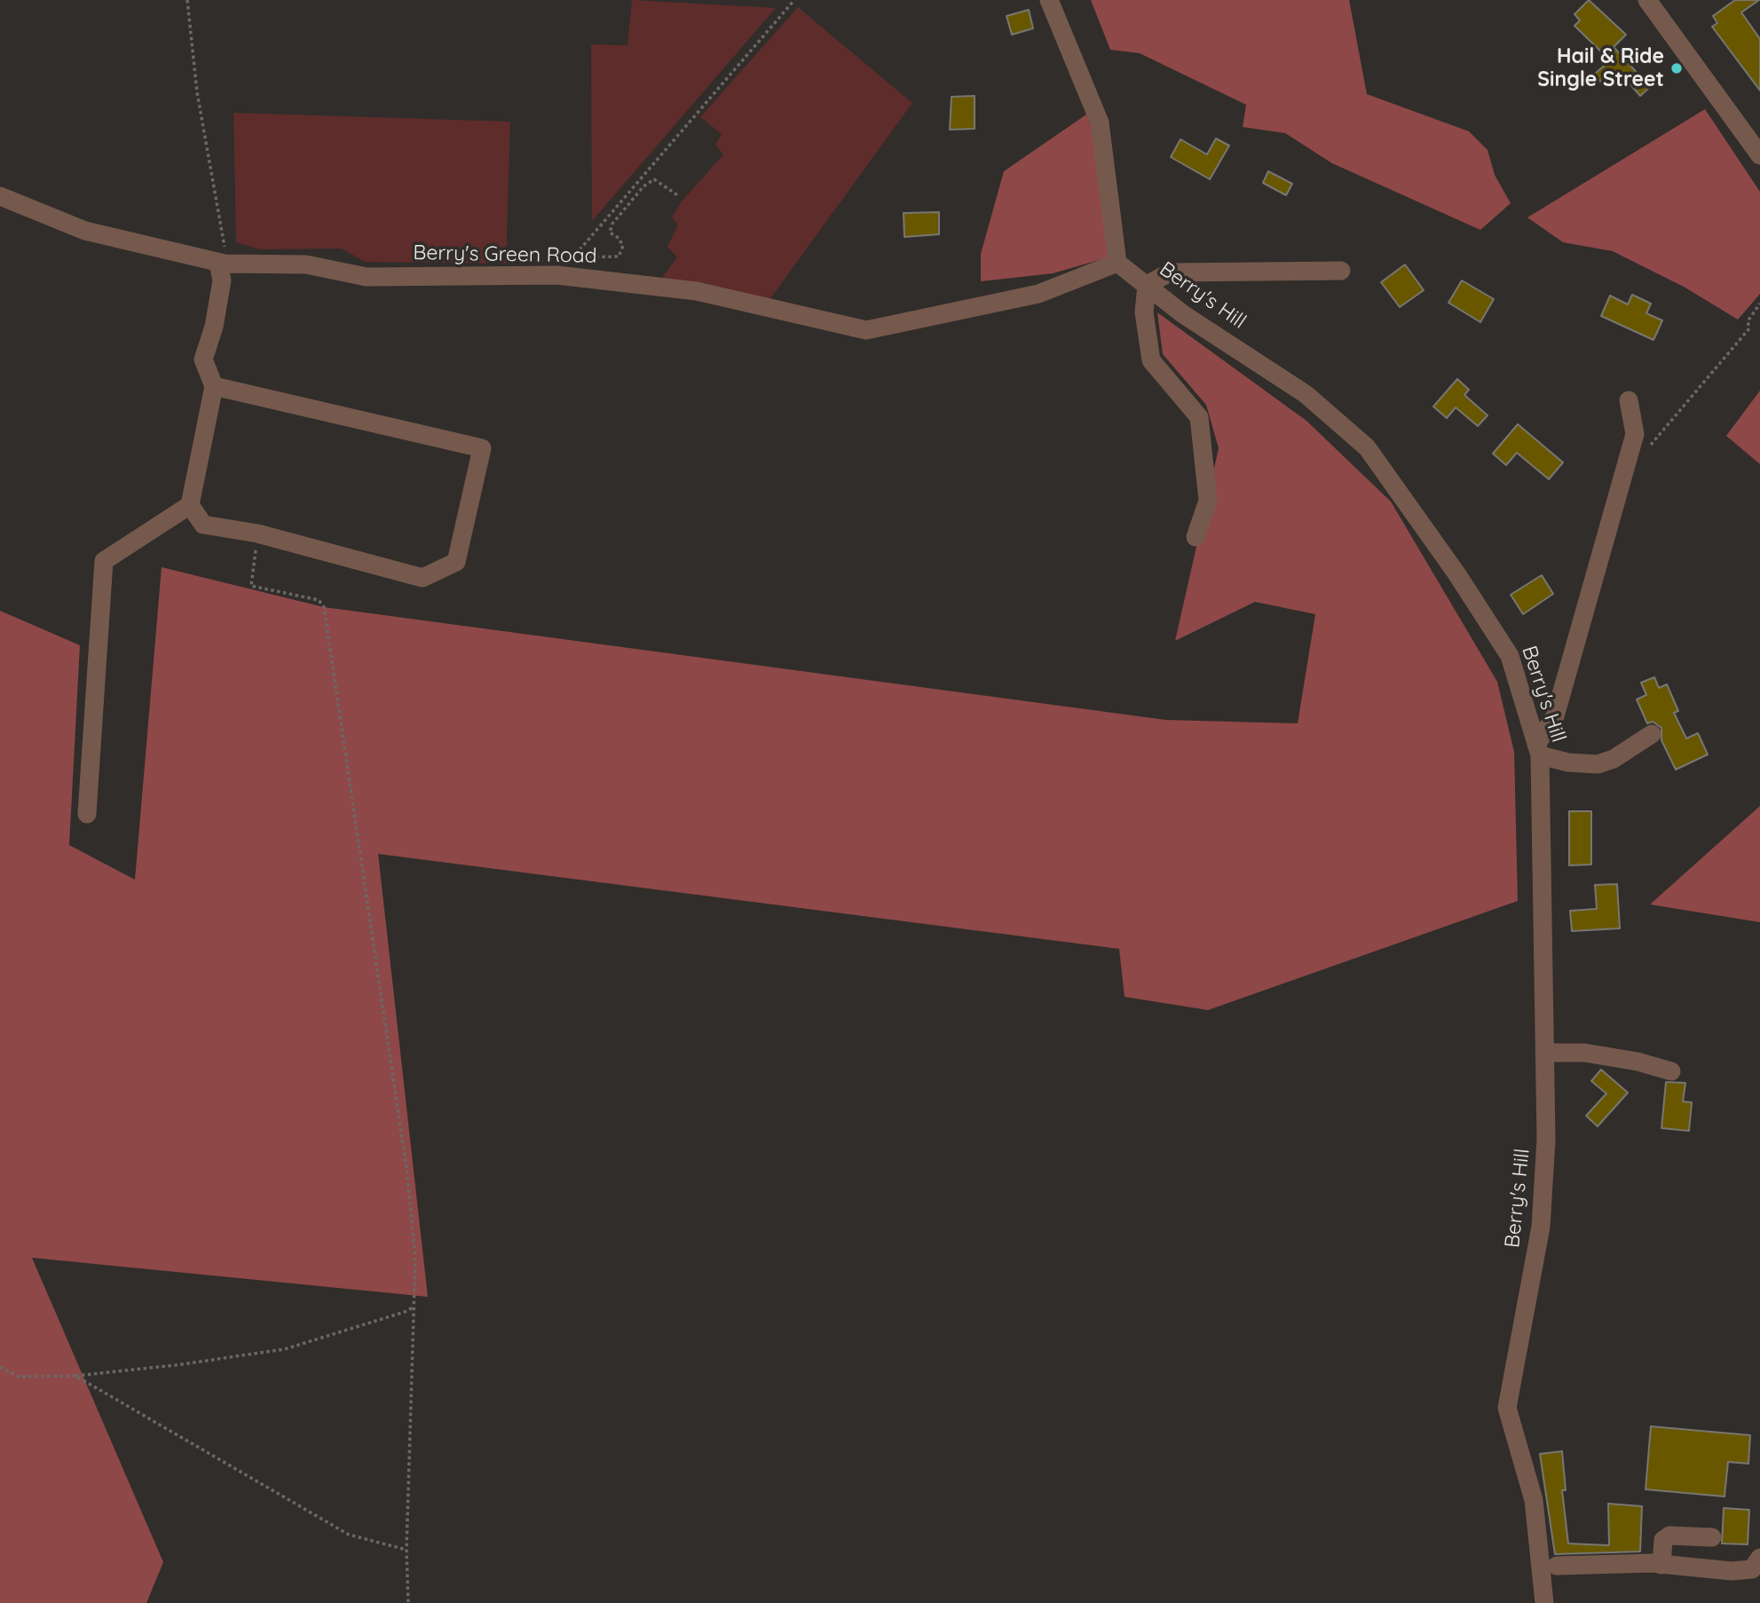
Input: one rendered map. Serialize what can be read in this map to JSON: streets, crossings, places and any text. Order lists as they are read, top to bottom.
{
  "streets": {
    "street": ["Berry's Green Road", "Berry's Hill"]
  },
  "crossings": [
    ["Berry's Green Road", "Berry's Hill"]
  ],
  "places": ["Hail & Ride Single Street"]
}
